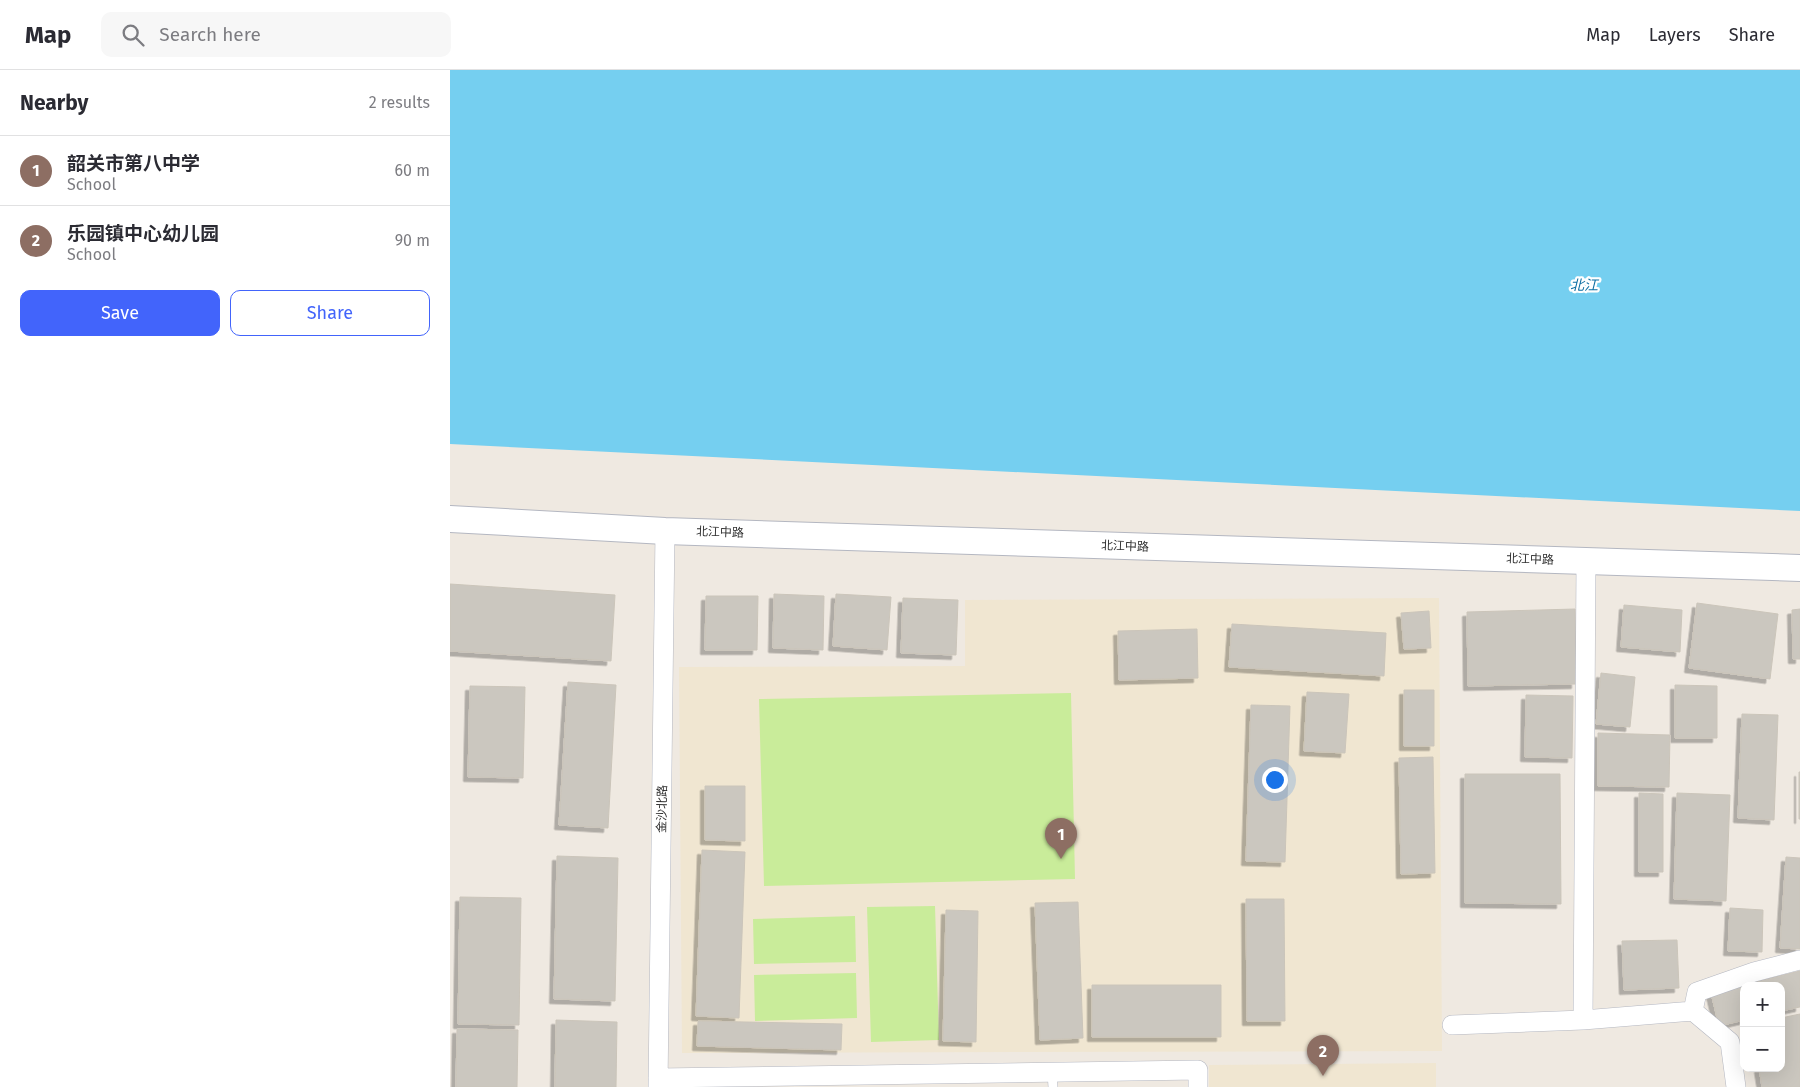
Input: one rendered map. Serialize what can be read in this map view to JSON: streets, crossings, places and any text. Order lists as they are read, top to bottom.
{
  "streets": {
    "street": ["北江中路", "金沙北路"]
  },
  "crossings": [
    ["北江中路", "金沙北路"]
  ],
  "water": ["北江"],
  "page": {
    "header": "Map",
    "search": "Search here",
    "nav": ["Map", "Layers", "Share"],
    "heading": ["Nearby", "2 results"],
    "list": [
      {
        "mark": "1",
        "name": "韶关市第八中学",
        "note": "School",
        "value": "60 m"
      },
      {
        "mark": "2",
        "name": "乐园镇中心幼儿园",
        "note": "School",
        "value": "90 m"
      }
    ],
    "buttons": ["Save", "Share"],
    "pins": ["1", "2"],
    "map_buttons": ["+", "−"]
  }
}
